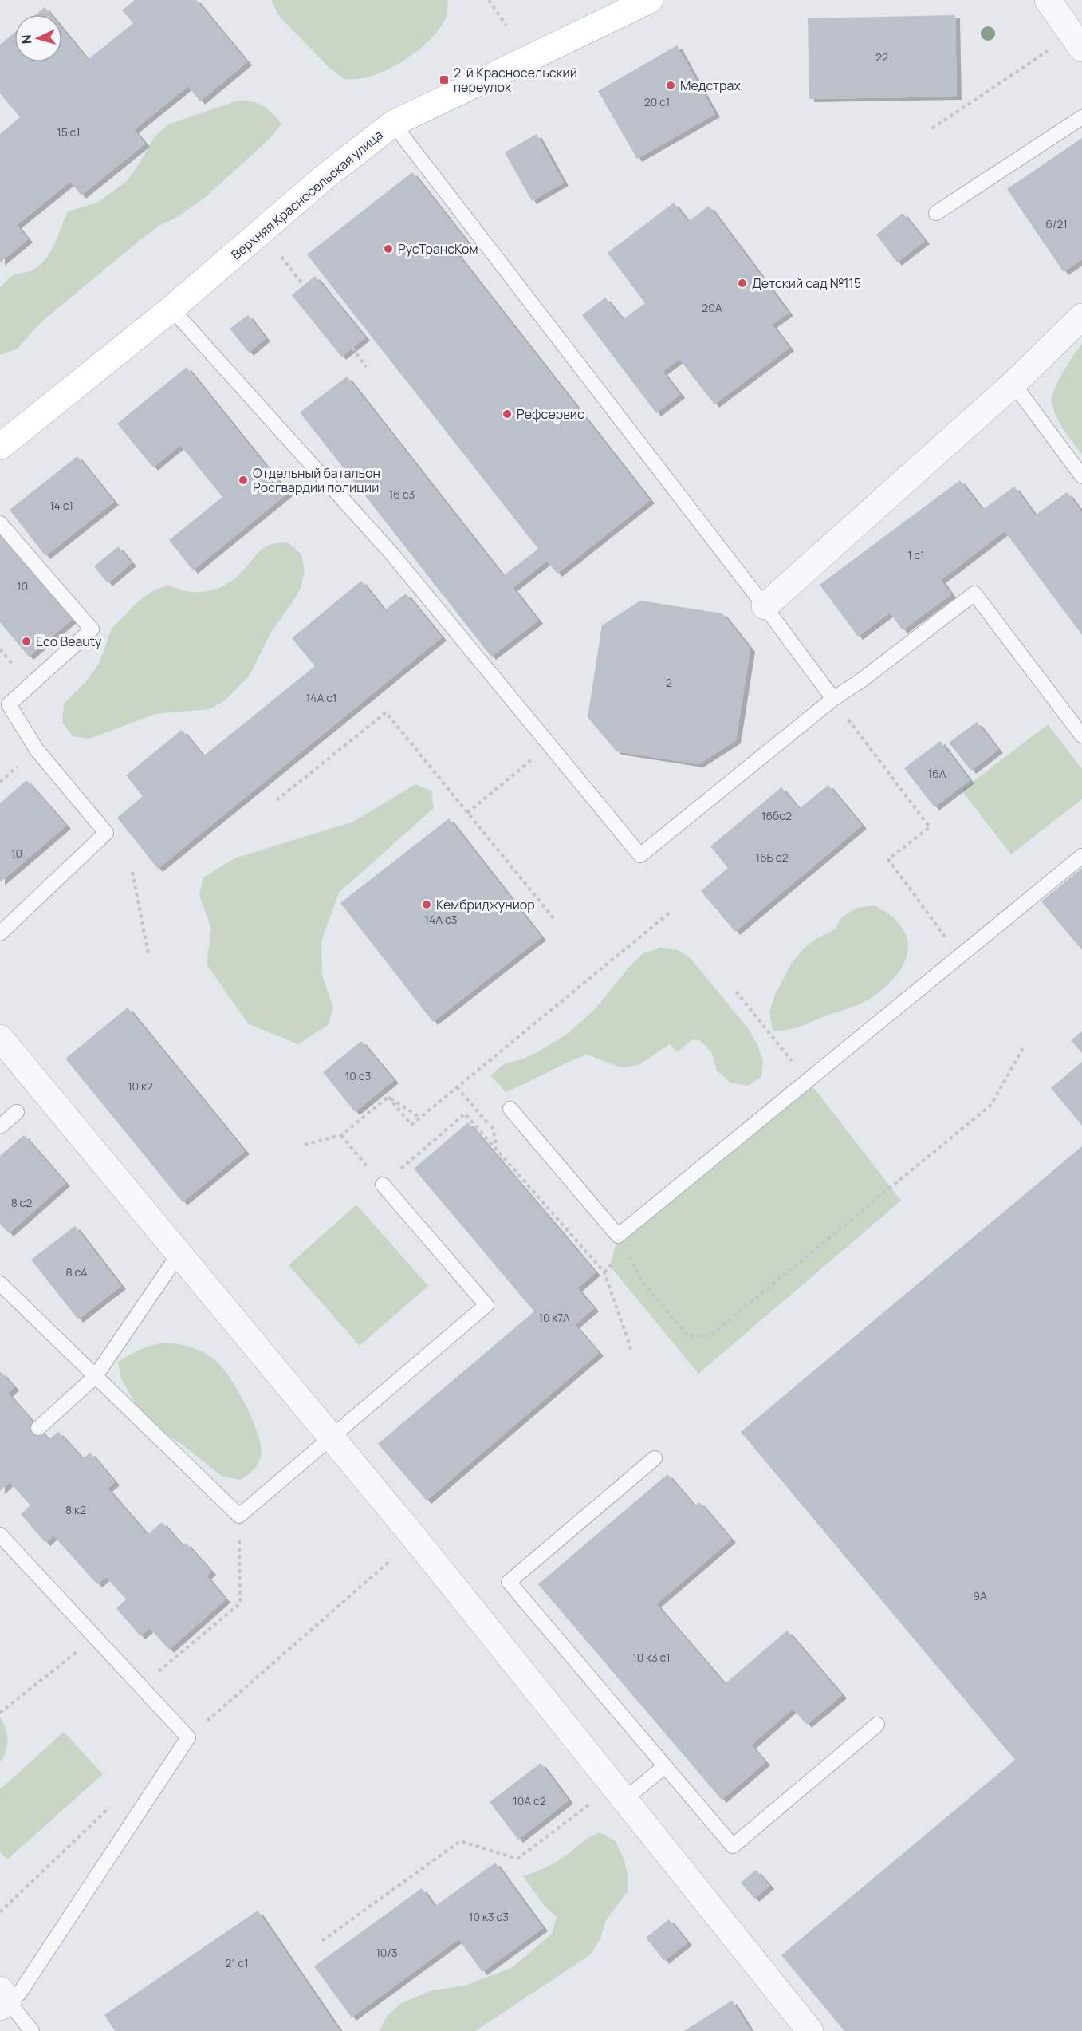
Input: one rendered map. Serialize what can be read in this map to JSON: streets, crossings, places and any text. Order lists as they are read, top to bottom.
{
  "streets": {
    "street": ["Верхняя Красносельская улица"]
  },
  "places": {
    "transit": ["2-й Красносельский переулок"],
    "other": [
      "Медстрах",
      "РусТрансКом",
      "Детский сад №115",
      "Рефсервис",
      "Отдельный батальон Росгвардии полиции",
      "Eco Beauty",
      "Кембриджуниор"
    ]
  },
  "house_numbers": [
    "22",
    "20 с1",
    "15 с1",
    "6/21",
    "20А",
    "16 с3",
    "14 с1",
    "1 с1",
    "10",
    "2",
    "14А с1",
    "16А",
    "16бс2",
    "10",
    "16Б с2",
    "14А с3",
    "10 с3",
    "10 к2",
    "8 с2",
    "8 с4",
    "10 к7А",
    "8 к2",
    "9А",
    "10 к3 с1",
    "10А с2",
    "10 к3 с3",
    "10/3",
    "21 с1"
  ],
  "north": "left"
}
